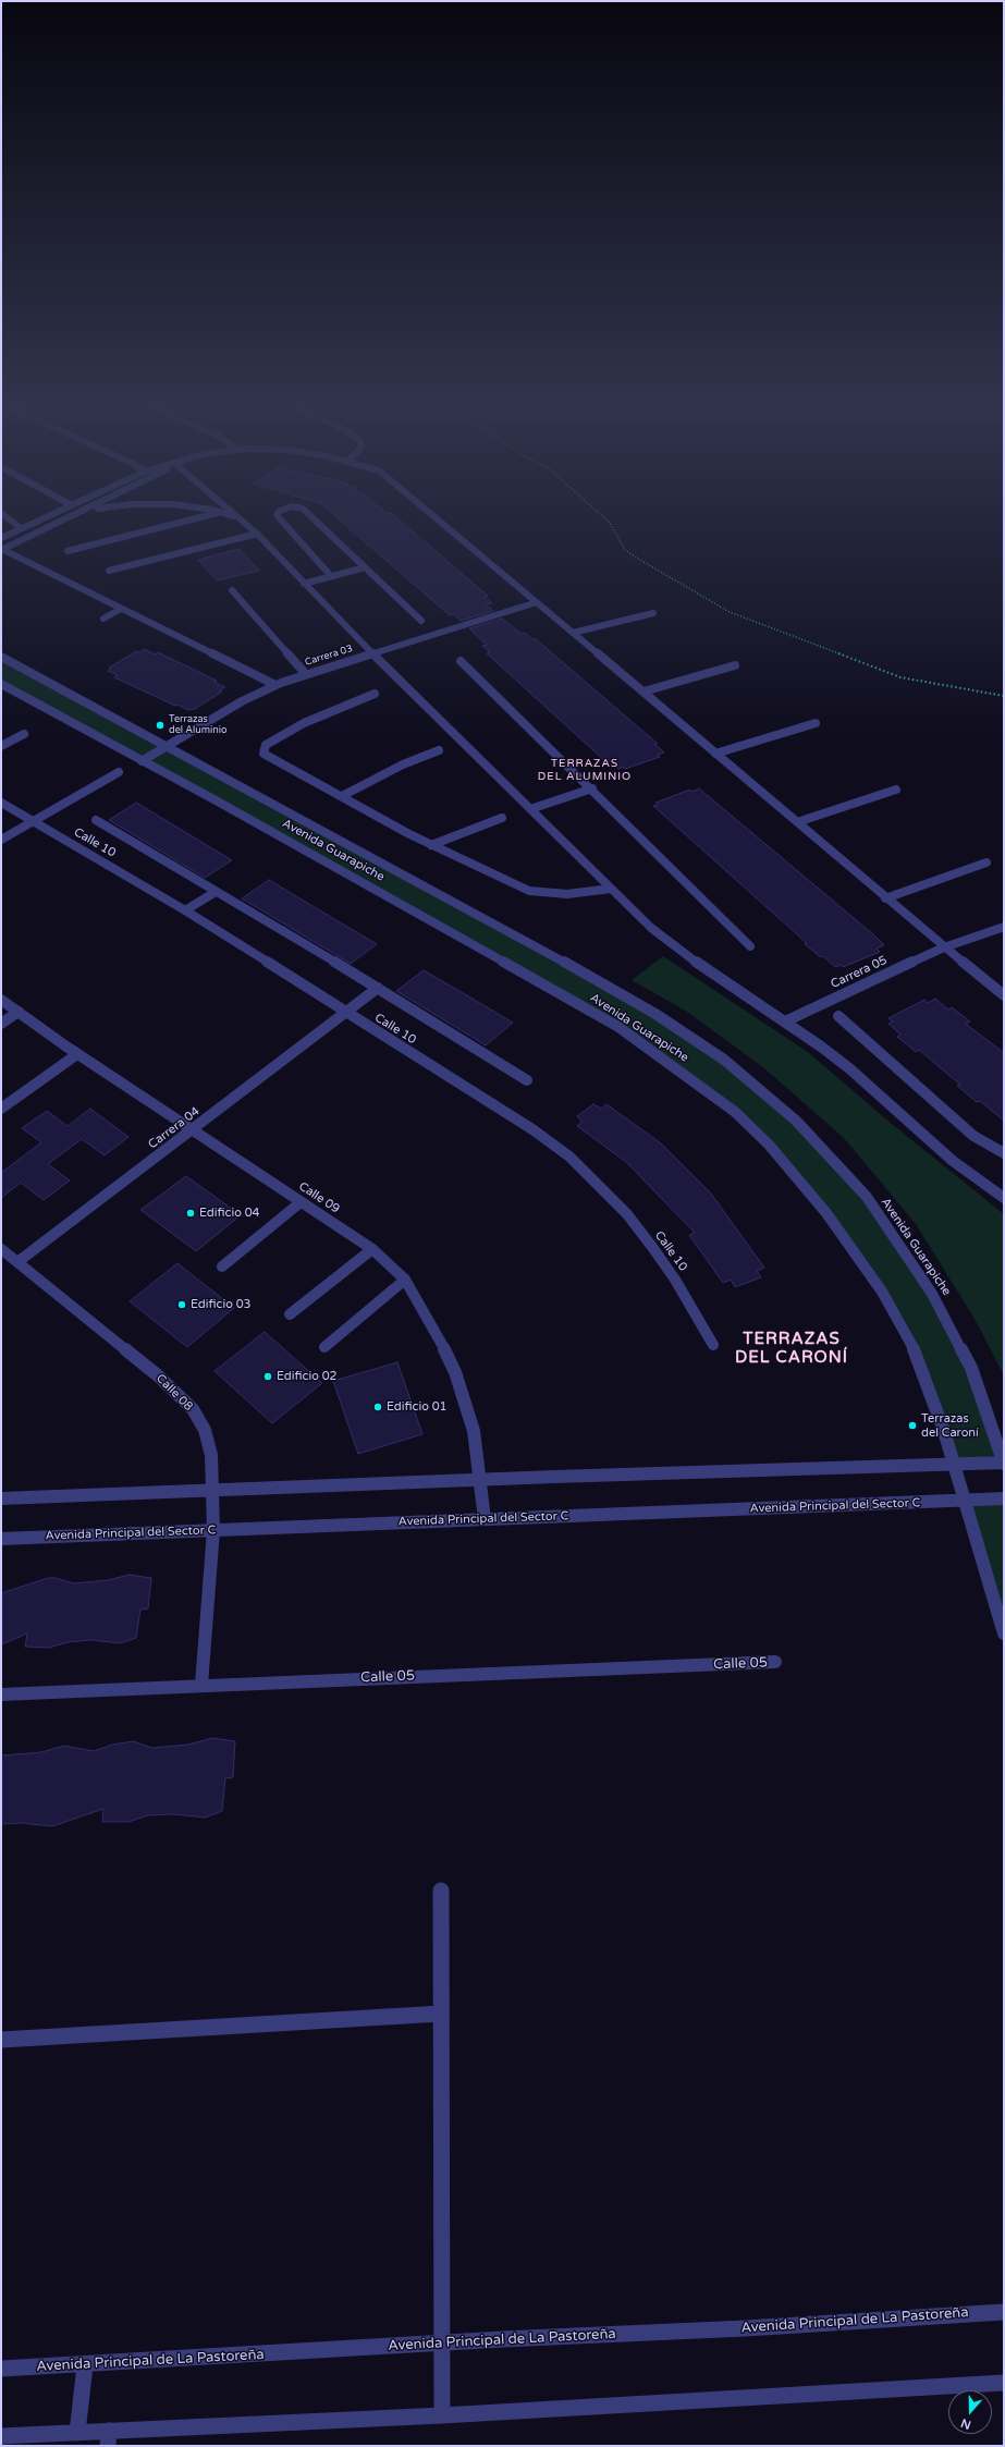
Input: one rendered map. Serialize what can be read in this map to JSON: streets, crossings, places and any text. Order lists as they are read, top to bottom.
{
  "streets": {
    "street": [
      "Carrera 03",
      "Calle 10",
      "Avenida Guarapiche",
      "Carrera 05",
      "Carrera 04",
      "Calle 09",
      "Calle 08",
      "Avenida Principal del Sector C",
      "Calle 05",
      "Avenida Principal de La Pastoreña"
    ]
  },
  "crossings": [
    ["Carrera 03", "Avenida Guarapiche"],
    ["Calle 10", "Carrera 04"],
    ["Avenida Guarapiche", "Avenida Principal del Sector C"],
    ["Carrera 04", "Calle 09"],
    ["Carrera 04", "Calle 08"],
    ["Calle 09", "Avenida Principal del Sector C"],
    ["Calle 08", "Avenida Principal del Sector C"],
    ["Calle 08", "Calle 05"]
  ],
  "districts": ["TERRAZAS DEL ALUMINIO", "TERRAZAS DEL CARONÍ"],
  "places": [
    "Terrazas del Aluminio",
    "Edificio 04",
    "Edificio 03",
    "Edificio 02",
    "Edificio 01",
    "Terrazas del Caroní"
  ],
  "north": "bottom"
}
